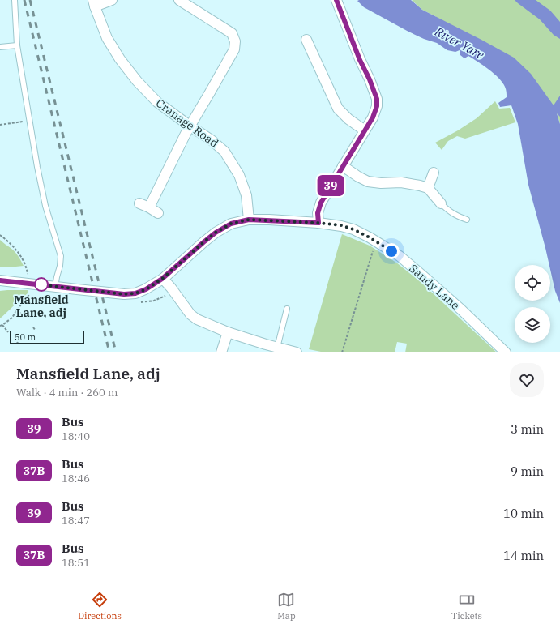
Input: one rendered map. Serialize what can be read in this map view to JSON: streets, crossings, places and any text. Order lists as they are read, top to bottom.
{
  "streets": {
    "street": ["Cranage Road", "Sandy Lane"]
  },
  "crossings": [
    ["Cranage Road", "Sandy Lane"]
  ],
  "water": ["River Yare"],
  "places": ["Mansfield Lane, adj"],
  "lines": ["bus line 39"],
  "scale_bar": "50 m",
  "page": {
    "on_map": "39",
    "scale": "50 m",
    "heading": ["Mansfield Lane, adj", "Walk · 4 min · 260 m"],
    "list": [
      {
        "mark": "39",
        "name": "Bus",
        "note": "18:40",
        "value": "3 min"
      },
      {
        "mark": "37B",
        "name": "Bus",
        "note": "18:46",
        "value": "9 min"
      },
      {
        "mark": "39",
        "name": "Bus",
        "note": "18:47",
        "value": "10 min"
      },
      {
        "mark": "37B",
        "name": "Bus",
        "note": "18:51",
        "value": "14 min"
      }
    ],
    "tabs": ["Directions", "Map", "Tickets"]
  }
}
